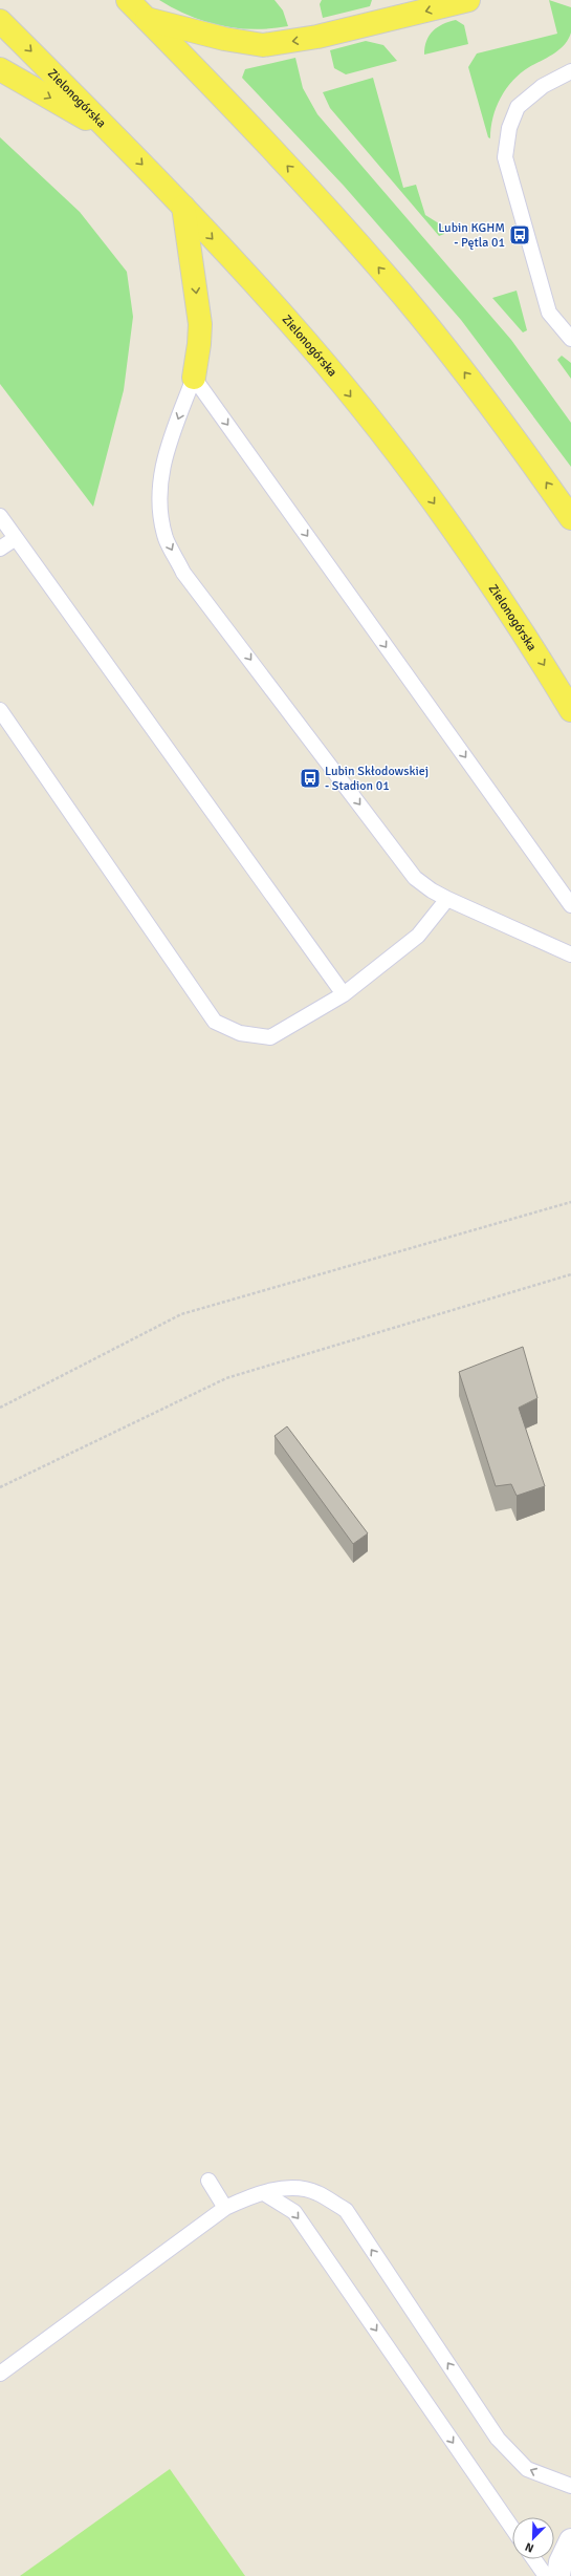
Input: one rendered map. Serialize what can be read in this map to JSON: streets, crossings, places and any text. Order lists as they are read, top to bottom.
{
  "streets": {
    "main road": ["Zielonogórska"]
  },
  "places": {
    "bus stop": ["Lubin KGHM - Pętla 01", "Lubin Skłodowskiej - Stadion 01"]
  },
  "north": "bottom left"
}
